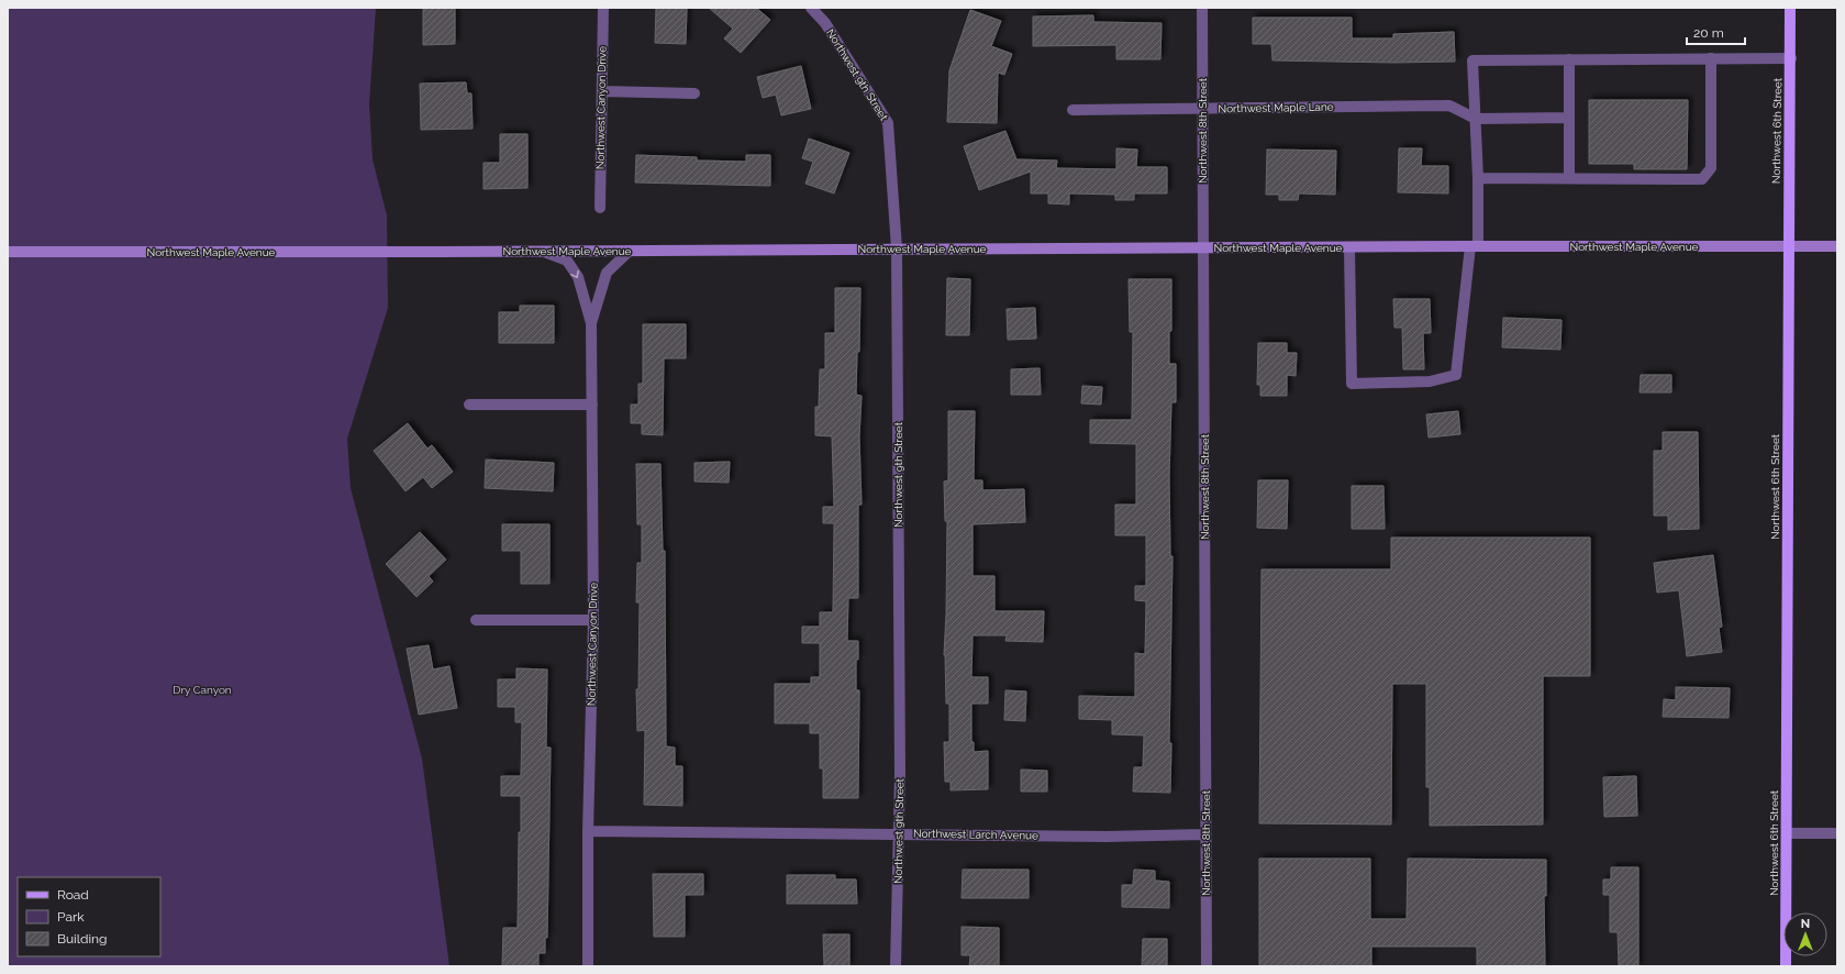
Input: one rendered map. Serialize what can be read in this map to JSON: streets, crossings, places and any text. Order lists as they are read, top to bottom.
{
  "streets": {
    "main road": ["Northwest 6th Street", "Northwest Maple Avenue"],
    "street": [
      "Northwest 9th Street",
      "Northwest Canyon Drive",
      "Northwest Maple Lane",
      "Northwest 8th Street",
      "Northwest Larch Avenue"
    ]
  },
  "crossings": [
    ["Northwest 9th Street", "Northwest Maple Avenue"],
    ["Northwest 9th Street", "Northwest Larch Avenue"],
    ["Northwest Canyon Drive", "Northwest Maple Avenue"],
    ["Northwest Canyon Drive", "Northwest Larch Avenue"],
    ["Northwest Maple Lane", "Northwest 8th Street"],
    ["Northwest 8th Street", "Northwest Maple Avenue"],
    ["Northwest 8th Street", "Northwest Larch Avenue"],
    ["Northwest 6th Street", "Northwest Maple Avenue"]
  ],
  "parks": ["Dry Canyon"],
  "legend": ["Road", "Park", "Building"],
  "scale_bar": "20 m",
  "north": "top"
}
